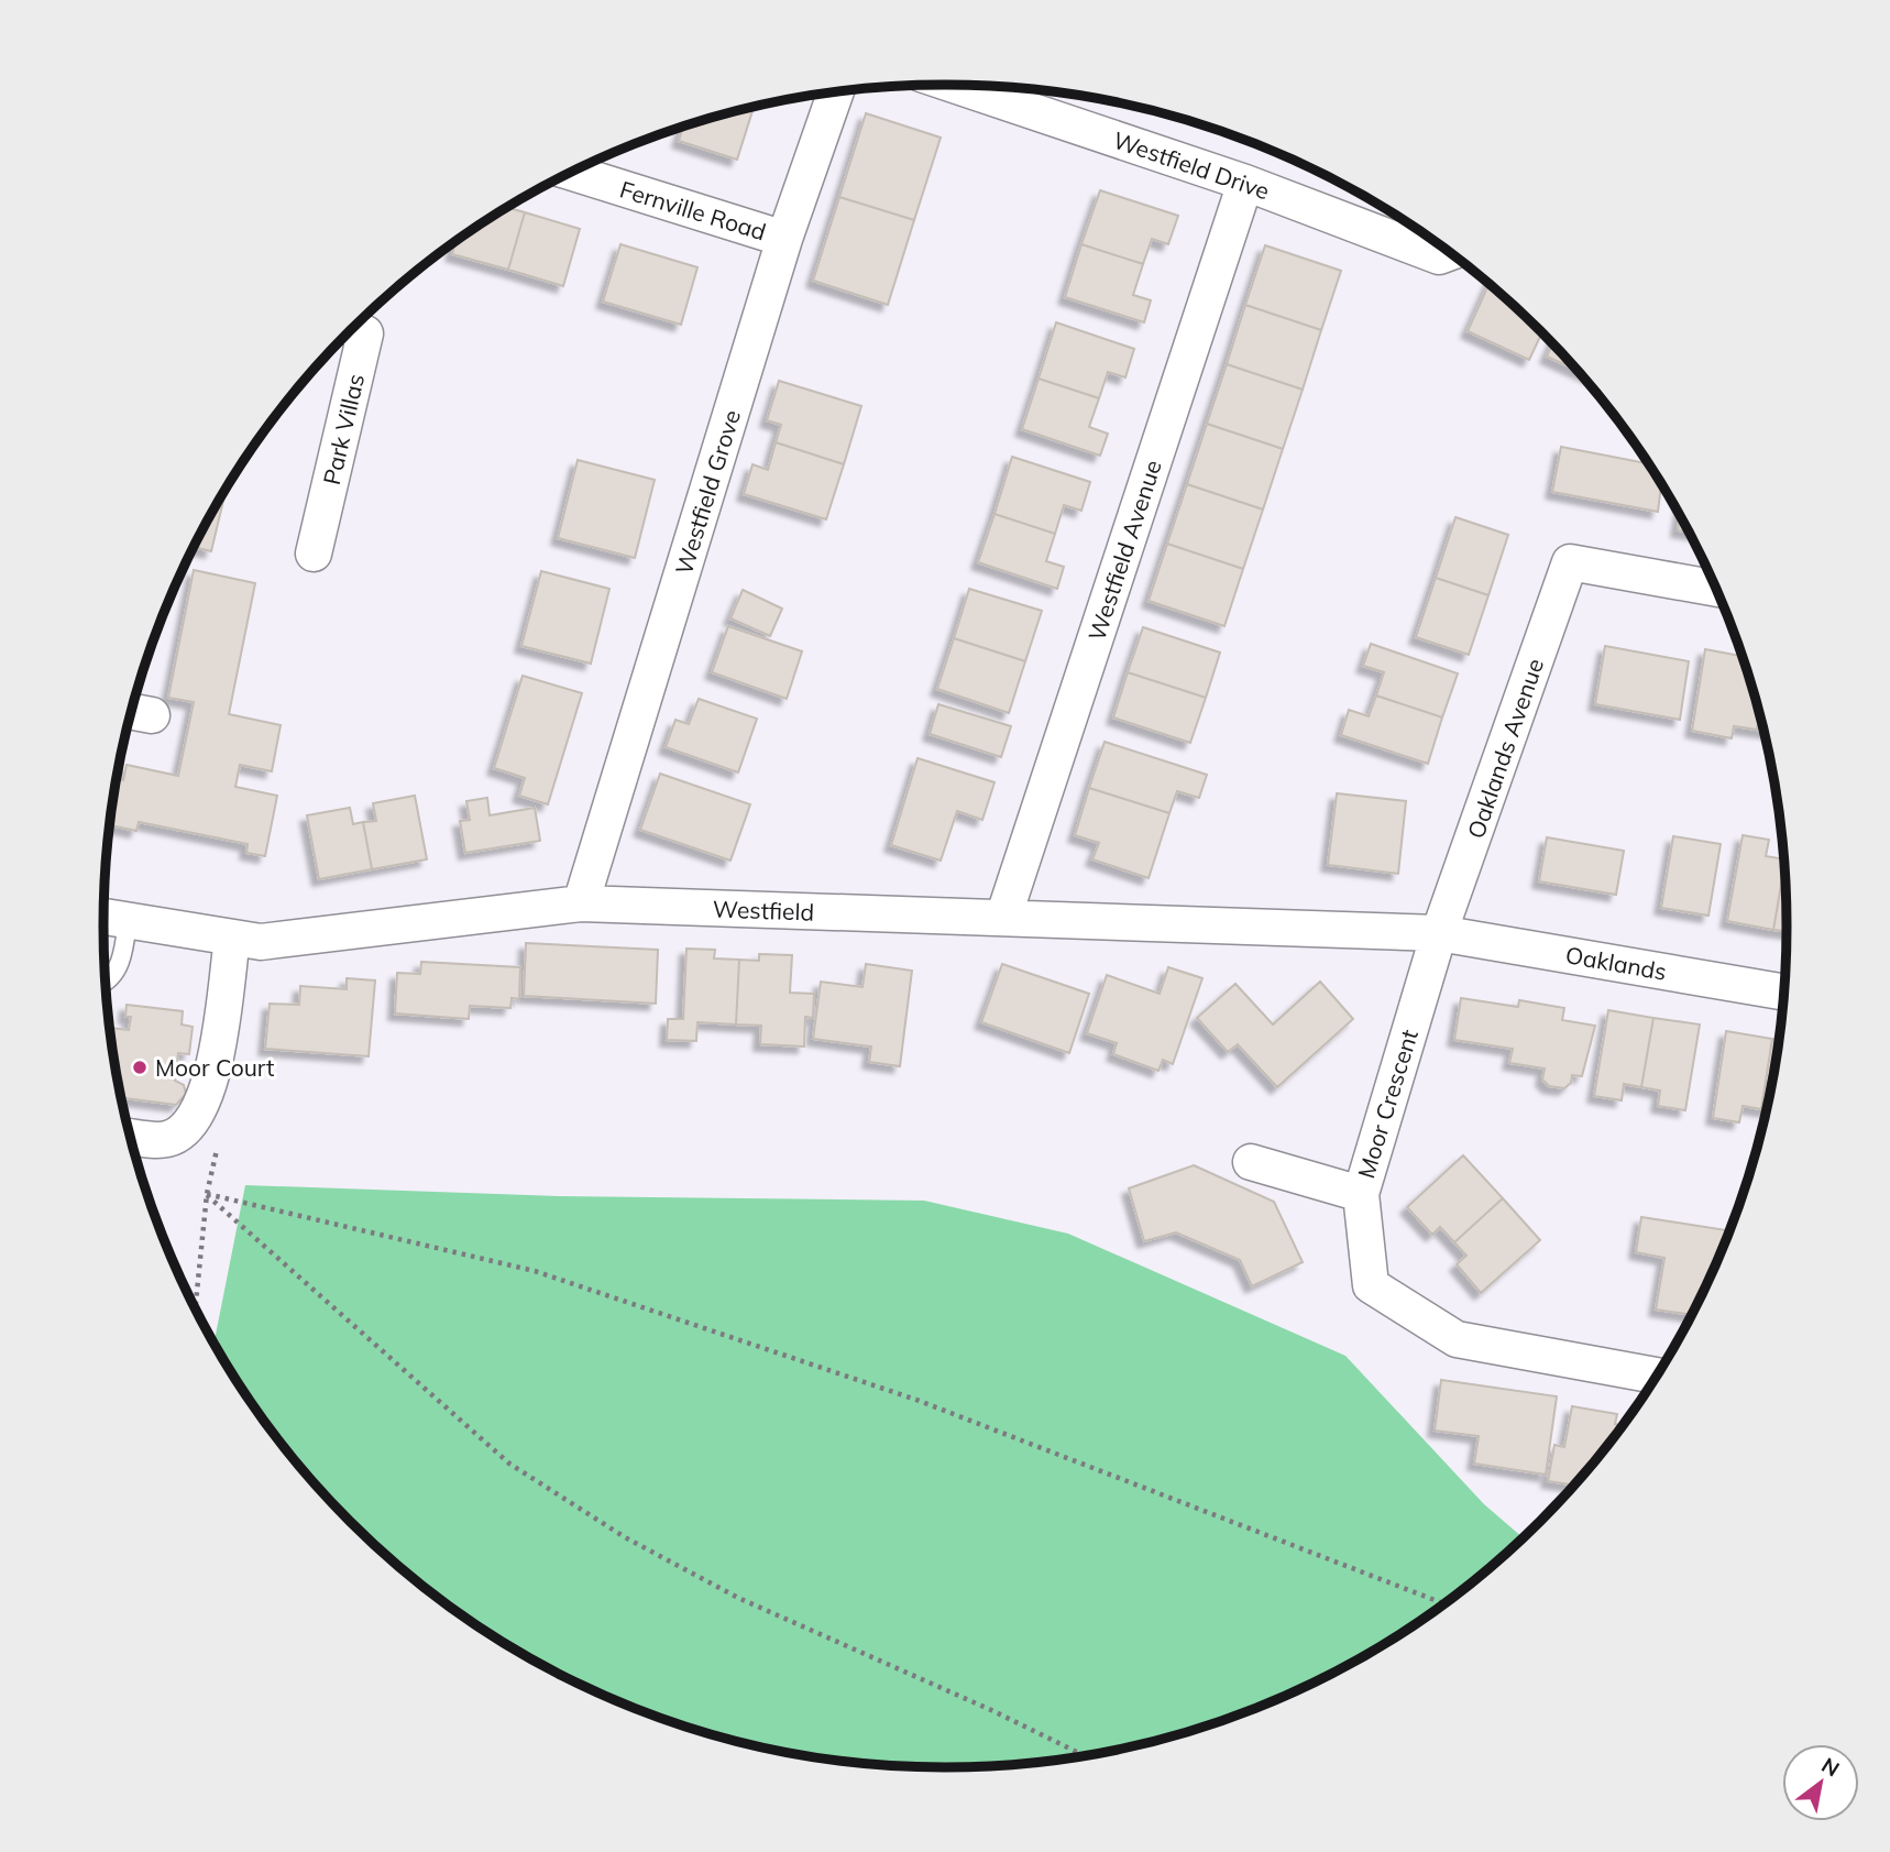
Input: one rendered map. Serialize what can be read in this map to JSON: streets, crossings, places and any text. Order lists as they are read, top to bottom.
{
  "streets": {
    "street": [
      "Westfield Drive",
      "Fernville Road",
      "Park Villas",
      "Westfield Grove",
      "Westfield Avenue",
      "Oaklands Avenue",
      "Westfield",
      "Oaklands",
      "Moor Crescent"
    ]
  },
  "crossings": [
    ["Westfield Drive", "Westfield Avenue"],
    ["Fernville Road", "Westfield Grove"],
    ["Westfield Grove", "Westfield"],
    ["Westfield Avenue", "Westfield"],
    ["Oaklands Avenue", "Westfield"],
    ["Oaklands Avenue", "Oaklands"],
    ["Oaklands Avenue", "Moor Crescent"],
    ["Westfield", "Oaklands"],
    ["Westfield", "Moor Crescent"],
    ["Oaklands", "Moor Crescent"]
  ],
  "places": ["Moor Court"],
  "north": "top right"
}
